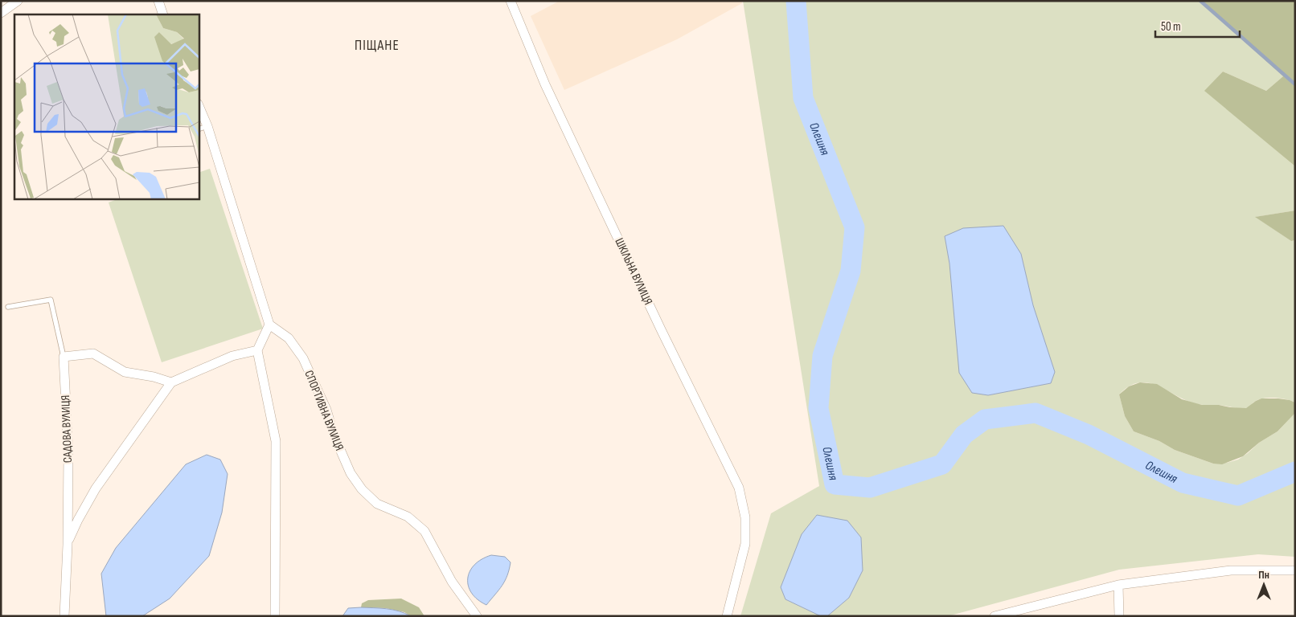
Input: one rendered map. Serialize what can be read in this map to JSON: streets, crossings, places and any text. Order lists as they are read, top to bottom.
{
  "streets": {
    "street": ["ШКІЛЬНА ВУЛИЦЯ", "СПОРТИВНА ВУЛИЦЯ", "САДОВА ВУЛИЦЯ"]
  },
  "districts": ["ПІЩАНЕ"],
  "water": ["Олешня"],
  "scale_bar": "50 m",
  "north": "top"
}
